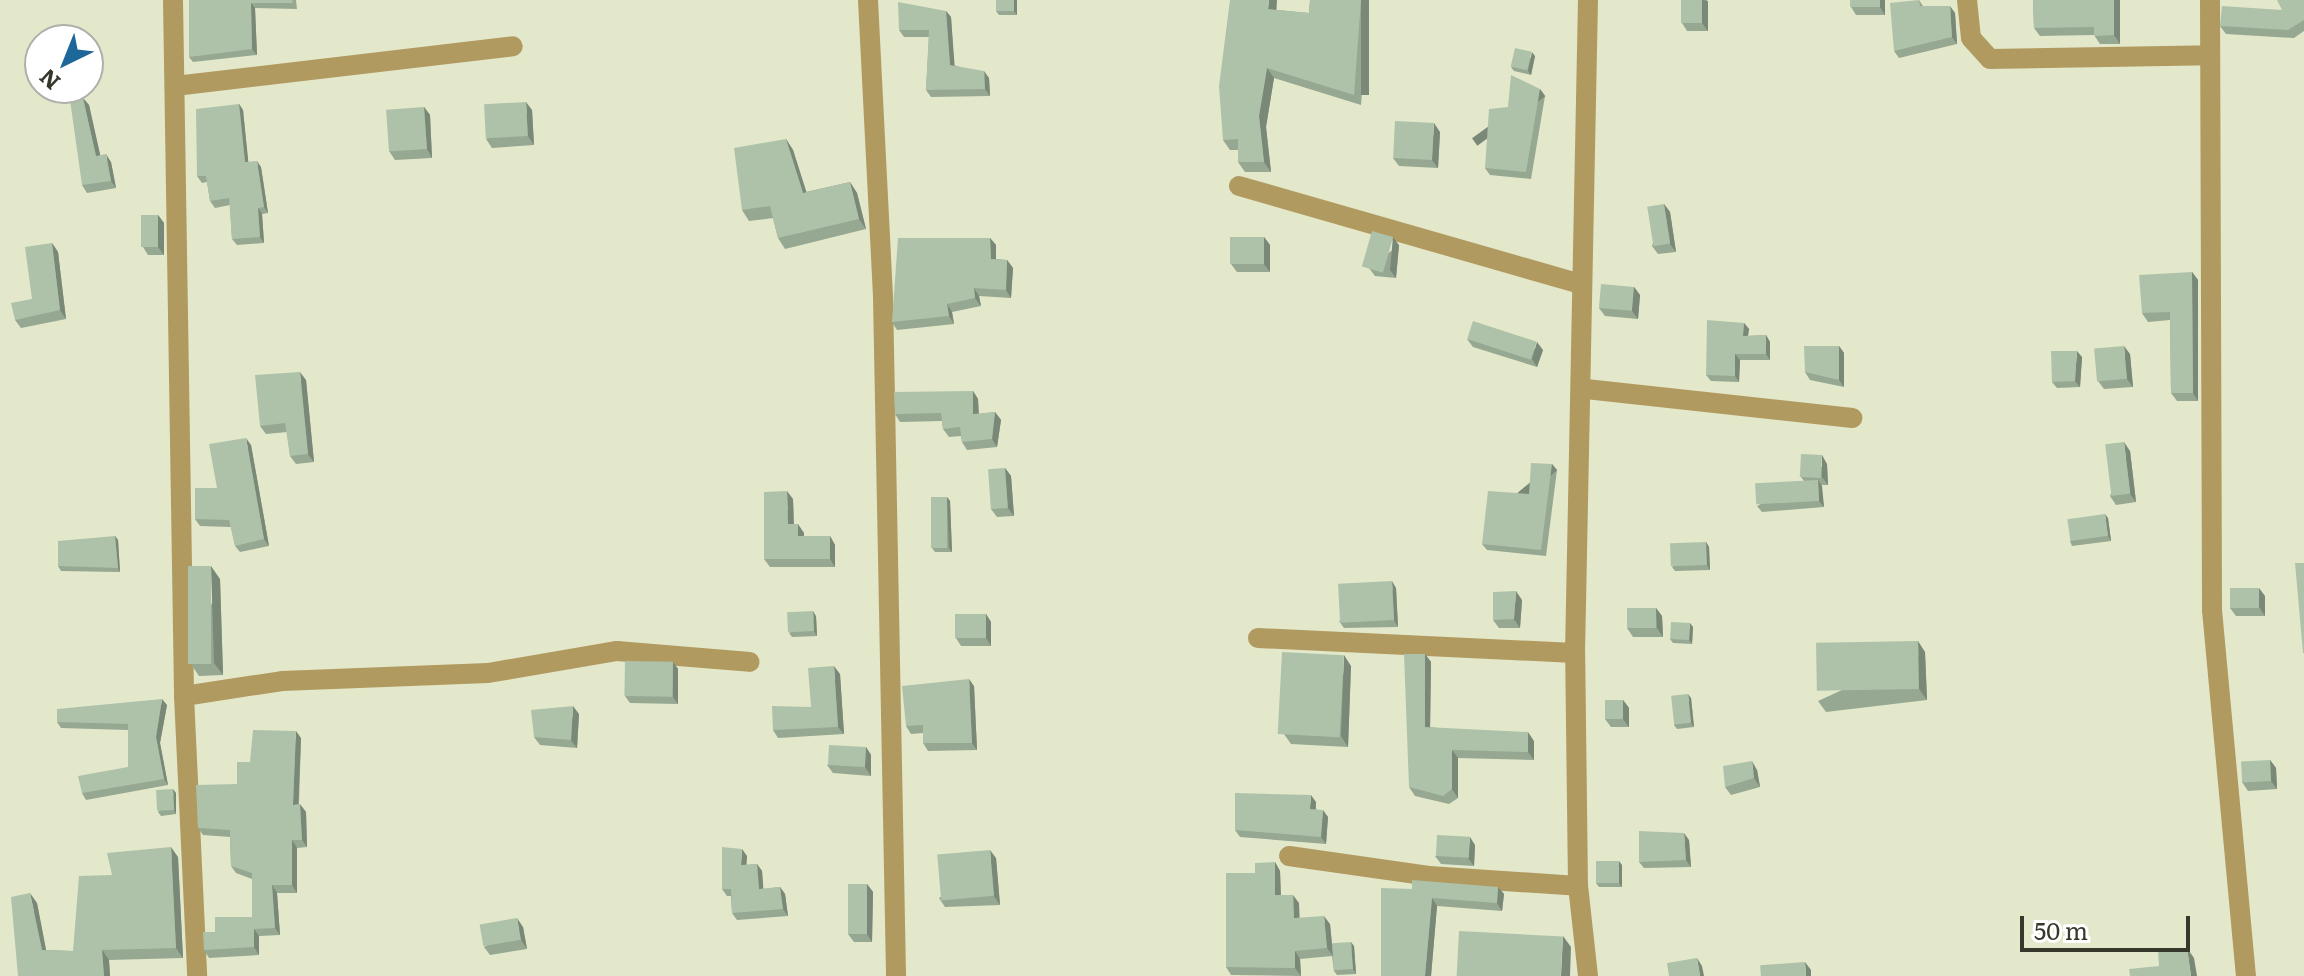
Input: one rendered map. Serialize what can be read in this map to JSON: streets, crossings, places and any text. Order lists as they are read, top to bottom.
{
  "scale_bar": "50 m",
  "north": "bottom left"
}
